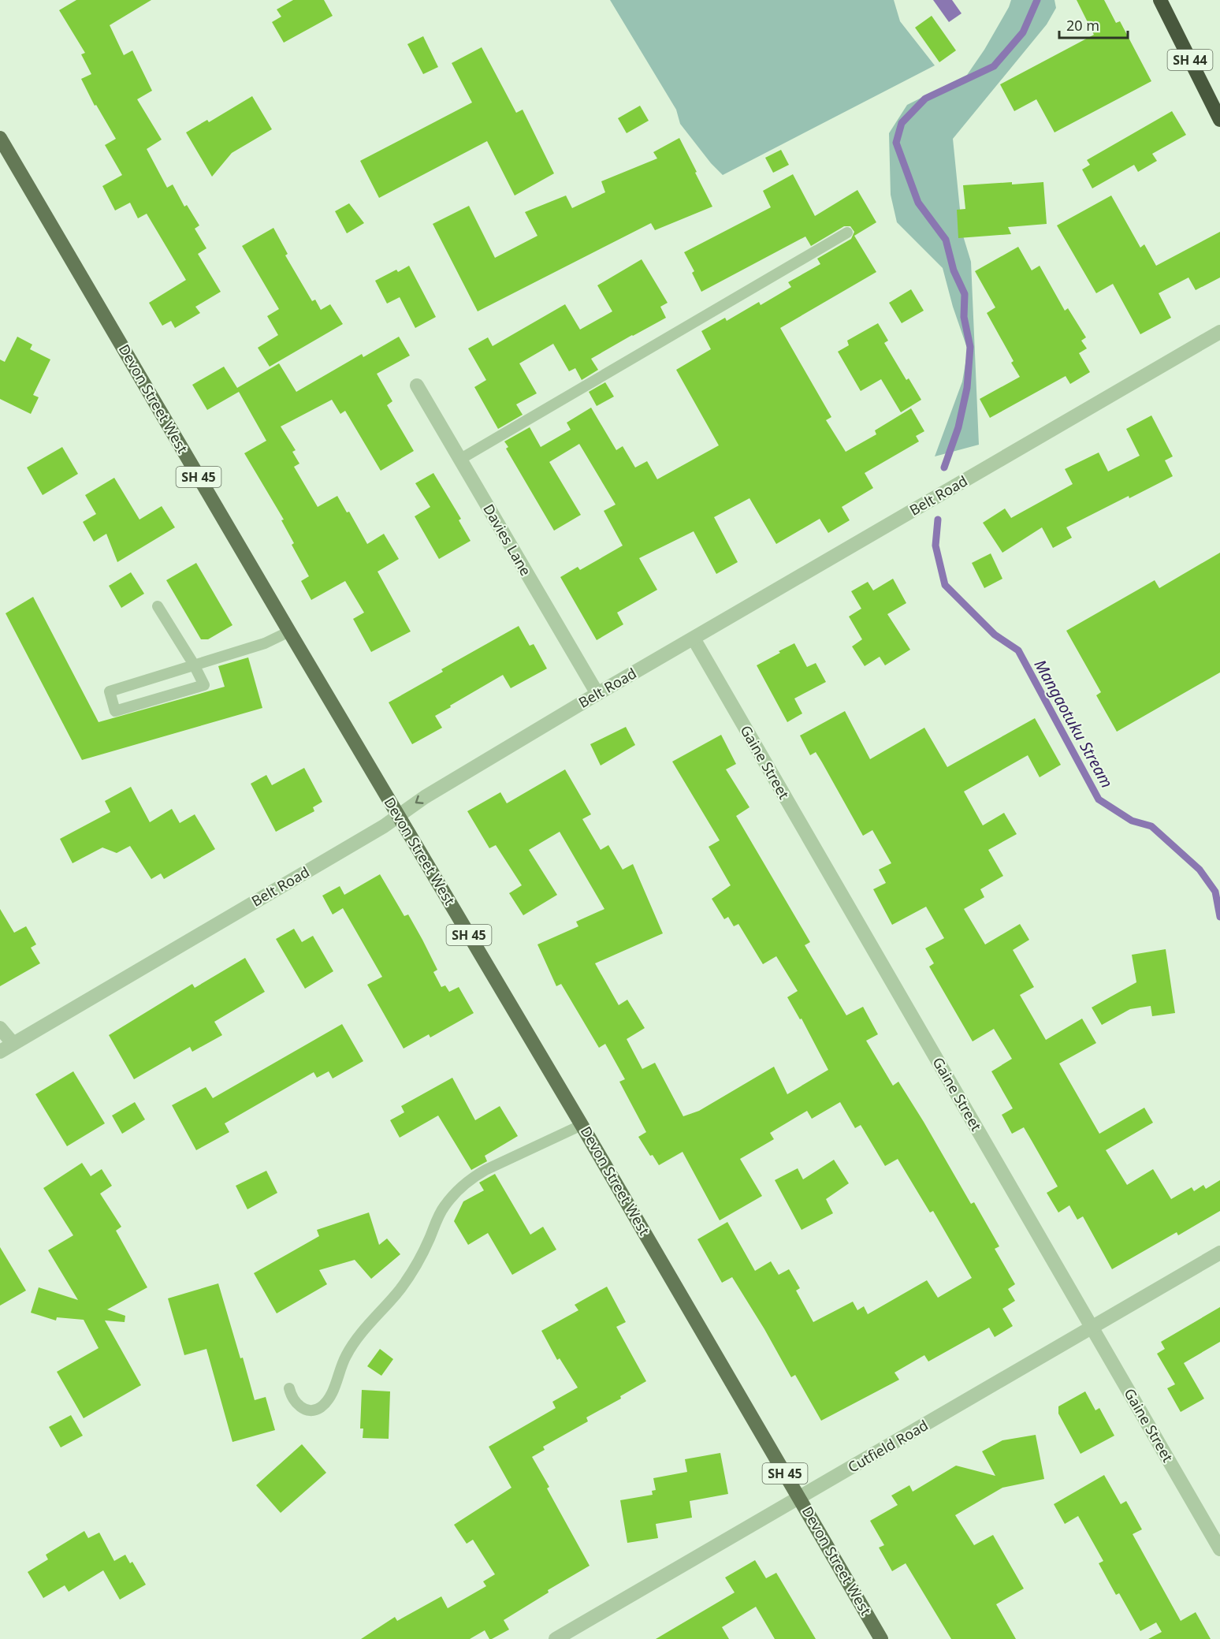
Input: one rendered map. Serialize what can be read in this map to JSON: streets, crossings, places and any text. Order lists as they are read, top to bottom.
{
  "streets": {
    "highway": ["SH 44"],
    "main road": ["Devon Street West", "SH 45"],
    "street": [
      "Belt Road",
      "Davies Lane",
      "Gaine Street",
      "Cutfield Road"
    ]
  },
  "crossings": [
    ["Devon Street West", "Belt Road"],
    ["Devon Street West", "Cutfield Road"],
    ["Belt Road", "Davies Lane"],
    ["Belt Road", "Gaine Street"],
    ["Gaine Street", "Cutfield Road"]
  ],
  "water": ["Mangaotuku Stream"],
  "scale_bar": "20 m"
}
